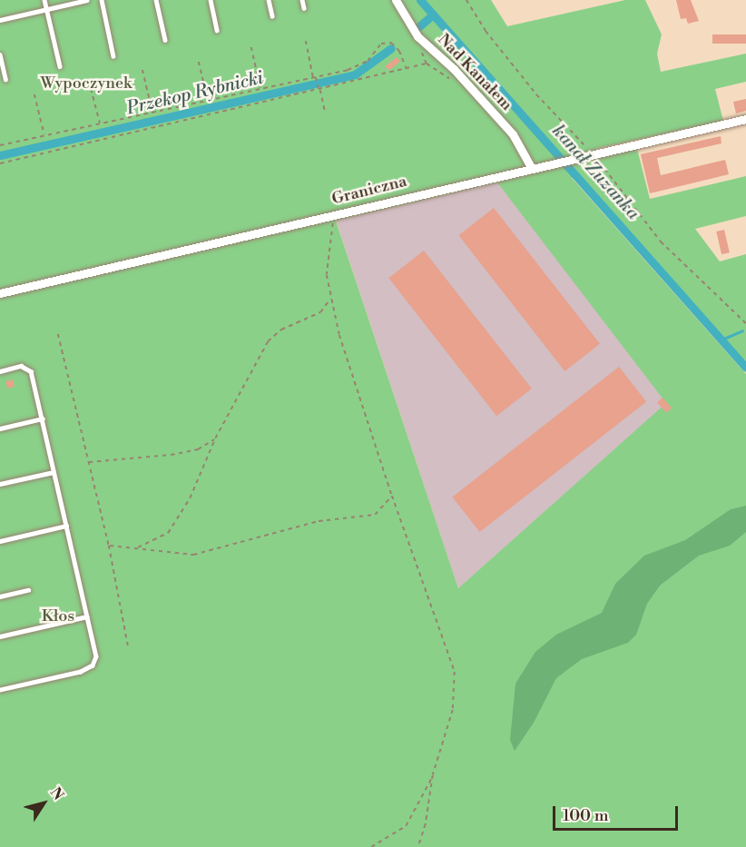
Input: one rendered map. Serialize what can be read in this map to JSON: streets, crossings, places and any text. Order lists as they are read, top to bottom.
{
  "streets": {
    "street": ["Nad Kanałem", "Graniczna"]
  },
  "crossings": [
    ["Nad Kanałem", "Graniczna"]
  ],
  "water": ["Przekop Rybnicki", "kanał Zuzanka"],
  "parks": ["Wypoczynek", "Kłos"],
  "scale_bar": "100 m",
  "north": "top right"
}
